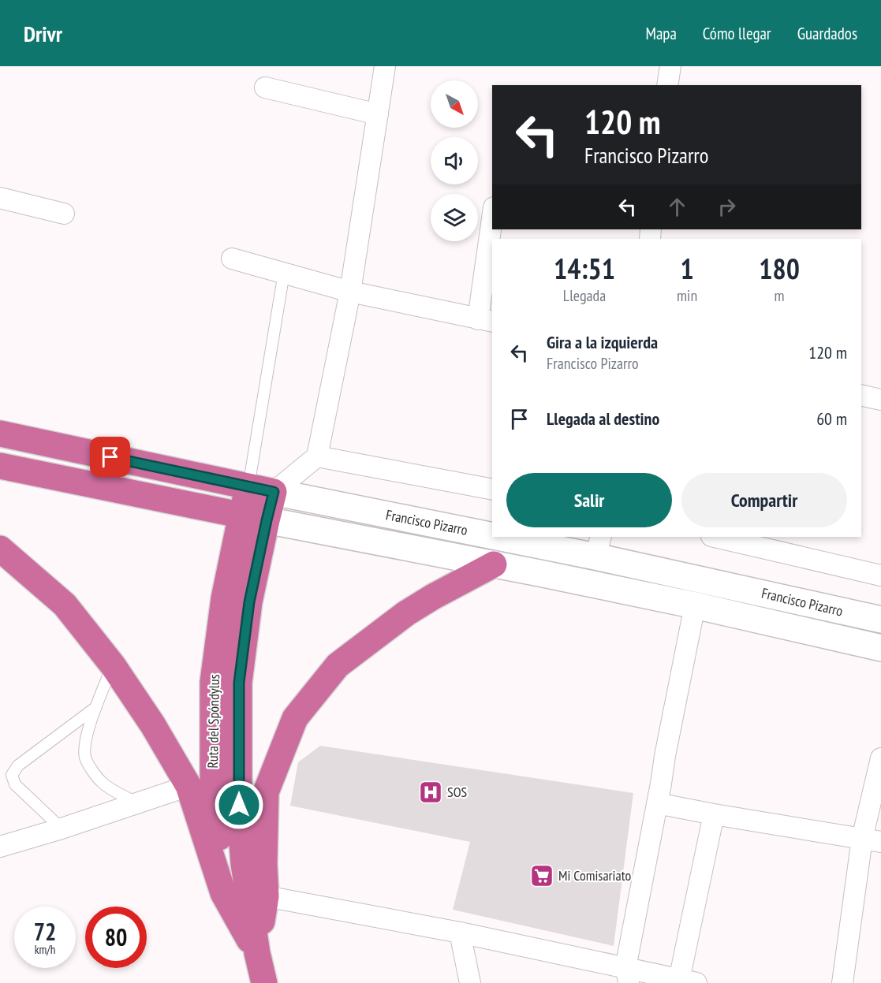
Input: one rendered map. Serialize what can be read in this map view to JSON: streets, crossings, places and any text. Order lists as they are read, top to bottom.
{
  "streets": {
    "highway": ["Francisco Pizarro", "Ruta del Spóndylus"]
  },
  "crossings": [
    ["Francisco Pizarro", "Ruta del Spóndylus"]
  ],
  "places": {
    "hospital": ["SOS"],
    "supermarket": ["Mi Comisariato"]
  },
  "north": "bottom right",
  "page": {
    "header": "Drivr",
    "nav": ["Mapa", "Cómo llegar", "Guardados"],
    "turn": ["120 m", "Francisco Pizarro"],
    "eta": [
      "14:51",
      "Llegada",
      "1",
      "min",
      "180",
      "m"
    ],
    "list": [
      {
        "name": "Gira a la izquierda",
        "note": "Francisco Pizarro",
        "value": "120 m"
      },
      {
        "name": "Llegada al destino",
        "value": "60 m"
      }
    ],
    "buttons": ["Salir", "Compartir"],
    "speed": "72 km/h",
    "limit": "80"
  }
}
